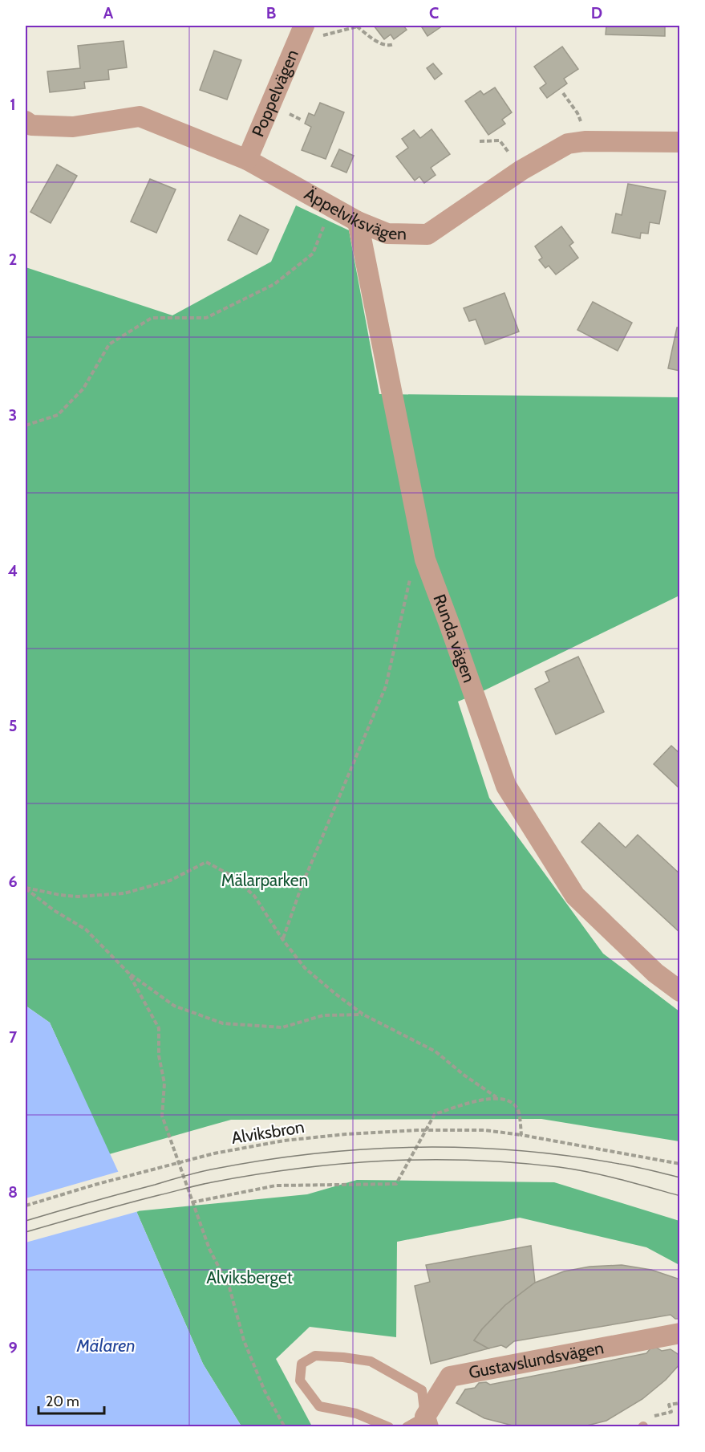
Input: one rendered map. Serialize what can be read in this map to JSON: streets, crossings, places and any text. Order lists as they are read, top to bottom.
{
  "streets": {
    "street": [
      "Poppelvägen",
      "Äppelviksvägen",
      "Runda vägen",
      "Gustavslundsvägen"
    ],
    "path": ["Alviksbron"]
  },
  "crossings": [
    ["Poppelvägen", "Äppelviksvägen"],
    ["Äppelviksvägen", "Runda vägen"]
  ],
  "water": ["Mälaren"],
  "parks": ["Mälarparken", "Alviksberget"],
  "scale_bar": "20 m",
  "grid": {
    "columns": [
      "A",
      "B",
      "C",
      "D"
    ],
    "rows": [
      "1",
      "2",
      "3",
      "4",
      "5",
      "6",
      "7",
      "8",
      "9"
    ]
  }
}
